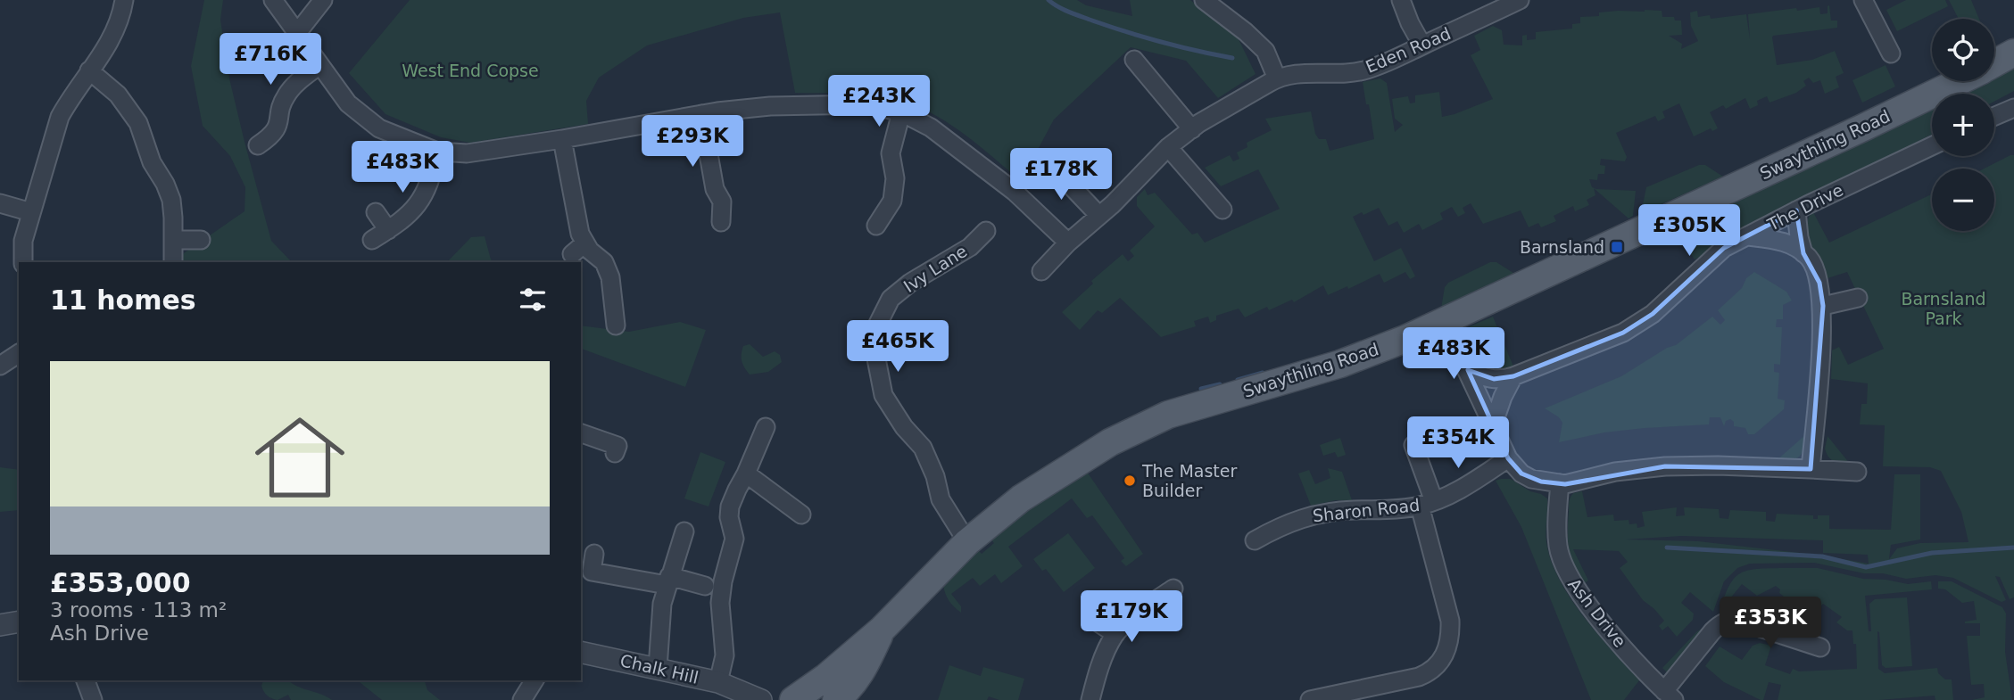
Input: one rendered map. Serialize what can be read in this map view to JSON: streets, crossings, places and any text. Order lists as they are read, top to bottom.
{
  "streets": {
    "main road": ["Swaythling Road"],
    "street": [
      "Eden Road",
      "The Drive",
      "Ivy Lane",
      "Sharon Road",
      "Ash Drive",
      "Chalk Hill"
    ]
  },
  "crossings": [
    ["Swaythling Road", "Ivy Lane"]
  ],
  "parks": ["West End Copse", "Barnsland Park"],
  "places": {
    "transit": ["Barnsland"],
    "other": ["The Master Builder"]
  },
  "page": {
    "map_buttons": ["+", "−"],
    "price": [
      "£716K",
      "£243K",
      "£293K",
      "£483K",
      "£178K",
      "£305K",
      "£465K",
      "£483K",
      "£354K",
      "£179K",
      "£353K"
    ],
    "heading": "11 homes",
    "list": [
      {
        "name": "£353,000",
        "note": "3 rooms · 113 m² · Ash Drive"
      }
    ]
  }
}
